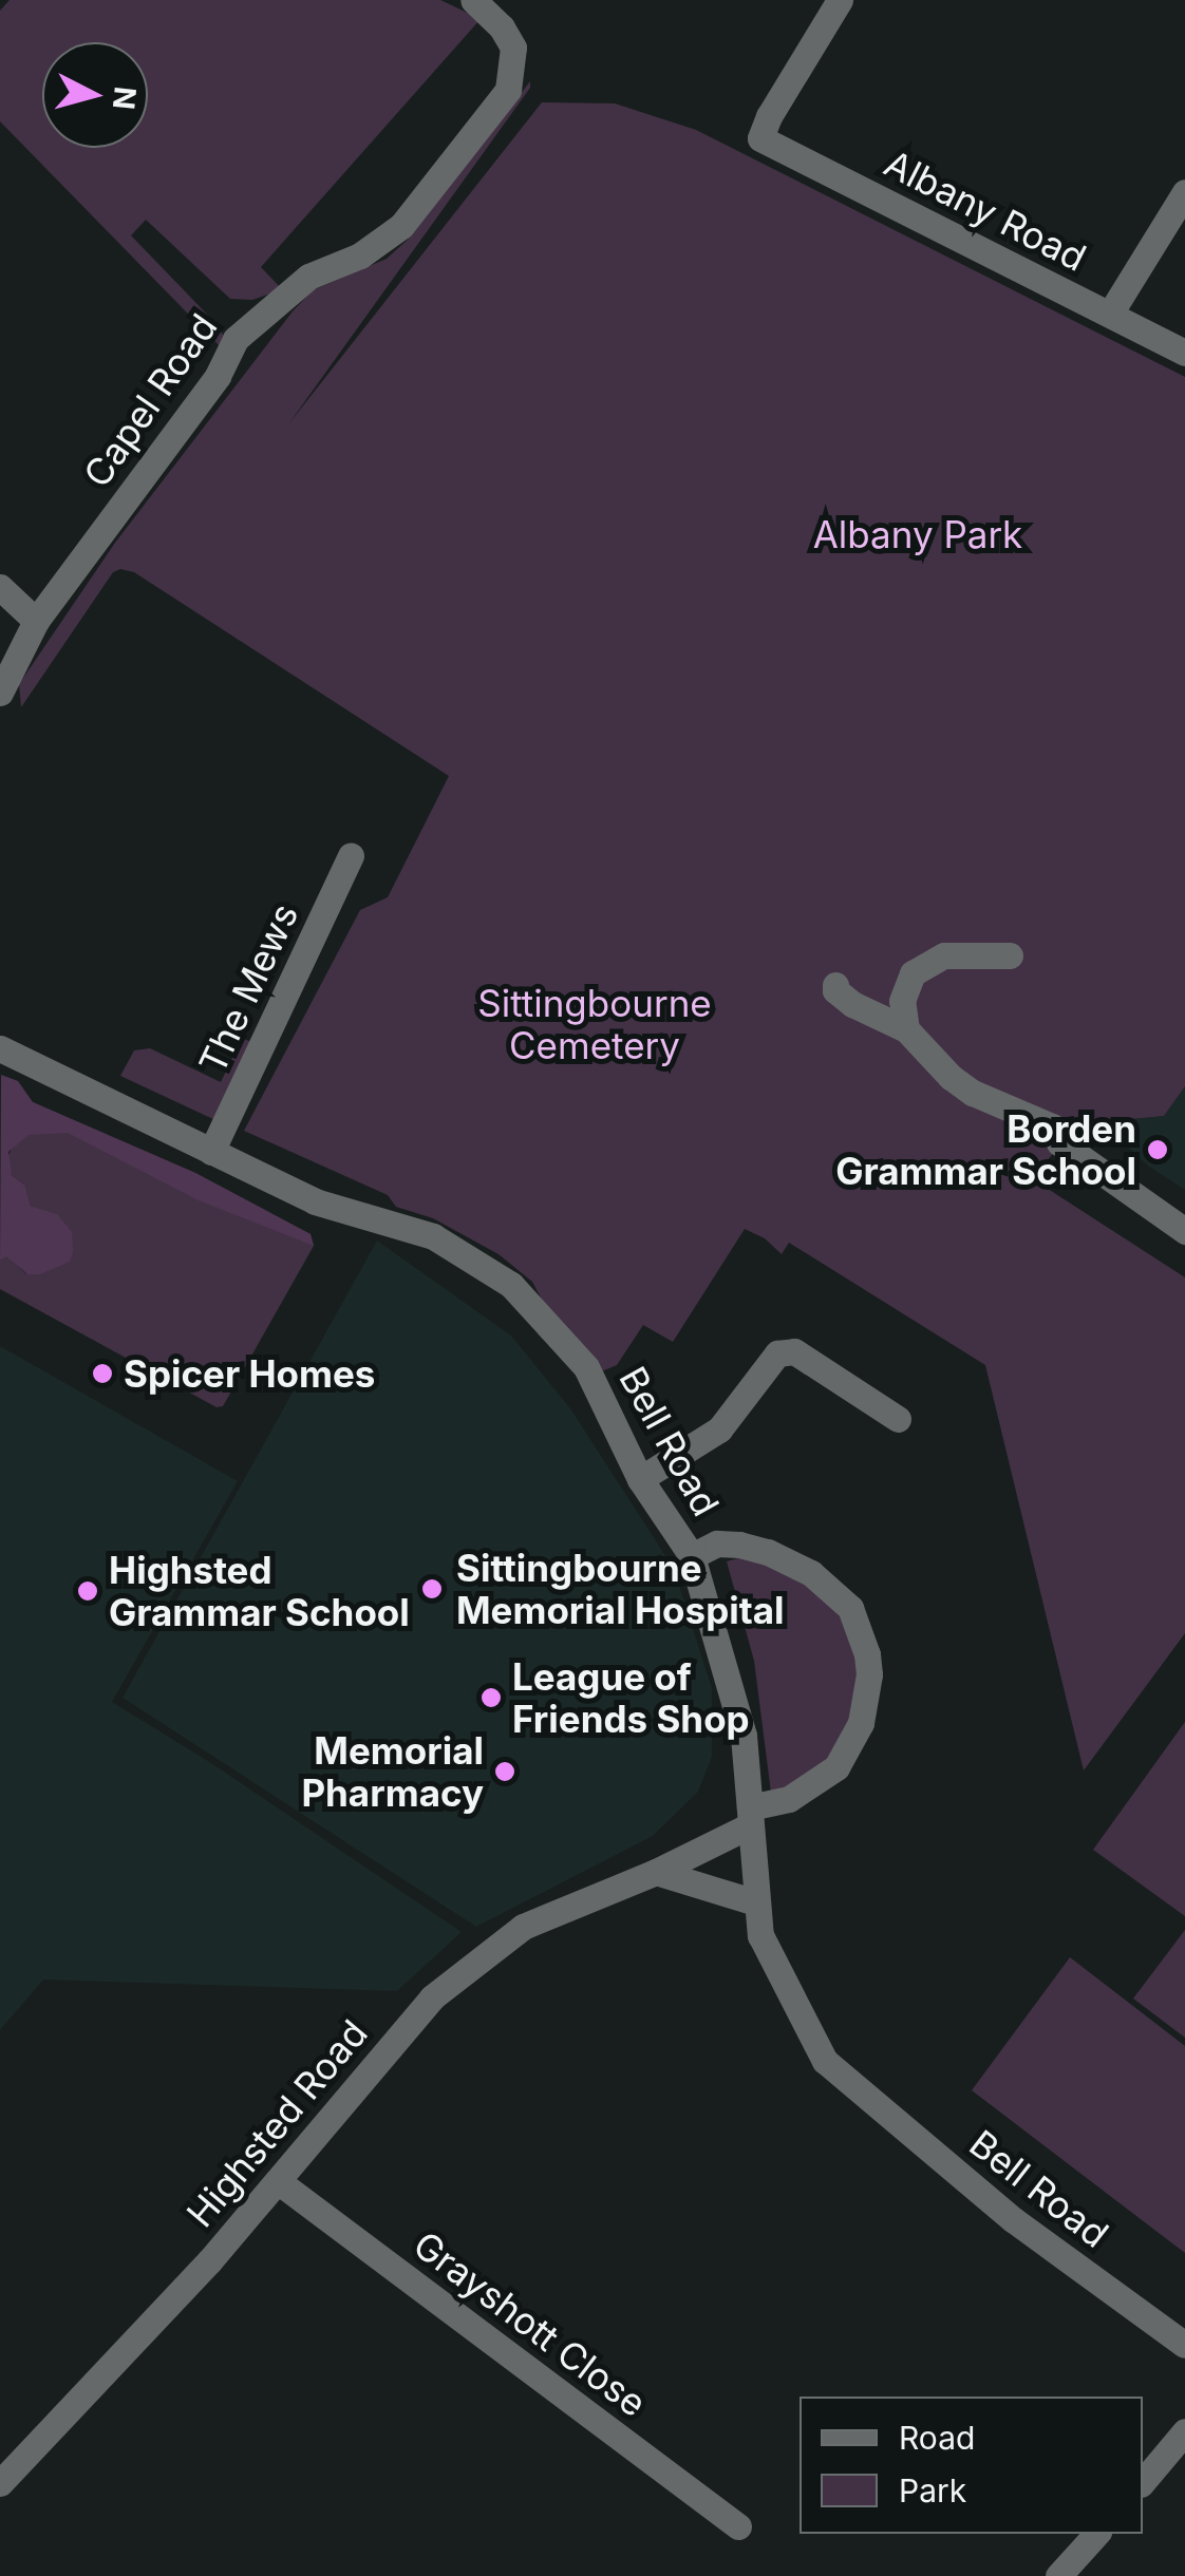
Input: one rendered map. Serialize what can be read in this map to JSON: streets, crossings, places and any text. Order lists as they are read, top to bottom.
{
  "streets": {
    "street": [
      "Albany Road",
      "Capel Road",
      "The Mews",
      "Bell Road",
      "Highsted Road",
      "Grayshott Close"
    ]
  },
  "crossings": [
    ["The Mews", "Bell Road"],
    ["Bell Road", "Highsted Road"],
    ["Highsted Road", "Grayshott Close"]
  ],
  "parks": ["Albany Park", "Sittingbourne Cemetery"],
  "places": [
    "Borden Grammar School",
    "Spicer Homes",
    "Sittingbourne Memorial Hospital",
    "Highsted Grammar School",
    "League of Friends Shop",
    "Memorial Pharmacy"
  ],
  "legend": ["Road", "Park"],
  "north": "right"
}
